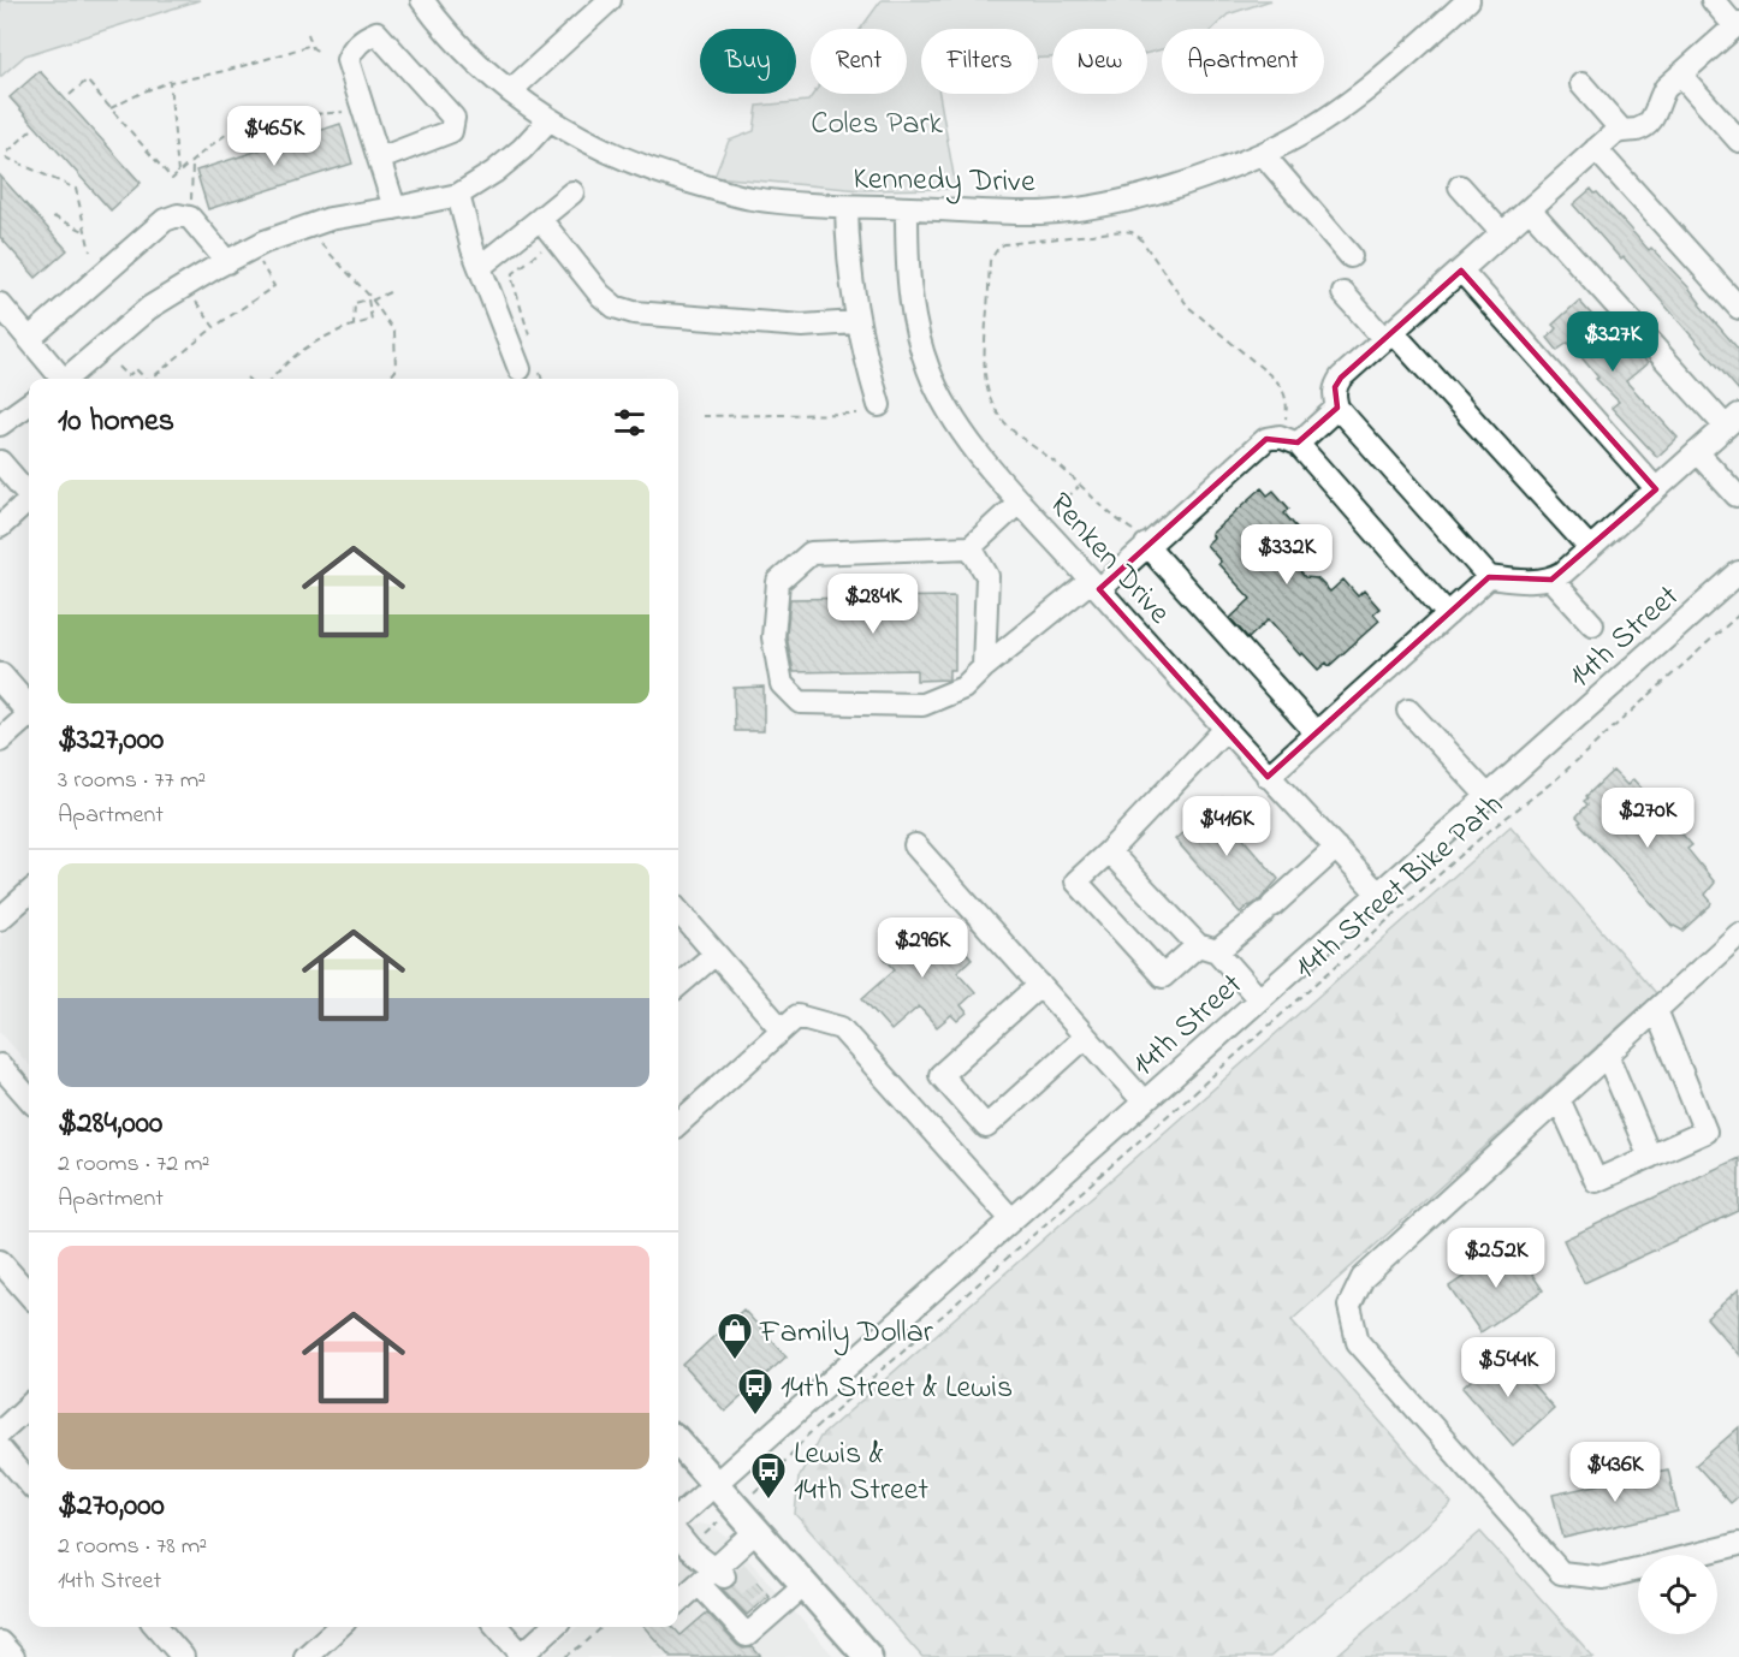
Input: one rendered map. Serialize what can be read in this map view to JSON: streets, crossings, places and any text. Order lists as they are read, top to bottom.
{
  "streets": {
    "street": ["Kennedy Drive", "Renken Drive", "14th Street"],
    "path": ["14th Street Bike Path"]
  },
  "crossings": [
    ["Kennedy Drive", "Renken Drive"],
    ["Renken Drive", "14th Street"]
  ],
  "parks": ["Coles Park"],
  "places": {
    "shop": ["Family Dollar"],
    "bus stop": ["14th Street & Lewis", "Lewis & 14th Street"]
  },
  "page": {
    "chip": [
      "Buy",
      "Rent",
      "Filters",
      "New",
      "Apartment"
    ],
    "price": [
      "$465K",
      "$327K",
      "$332K",
      "$284K",
      "$270K",
      "$416K",
      "$296K",
      "$252K",
      "$544K",
      "$436K"
    ],
    "heading": "10 homes",
    "list": [
      {
        "name": "$327,000",
        "note": "3 rooms · 77 m² · Apartment"
      },
      {
        "name": "$284,000",
        "note": "2 rooms · 72 m² · Apartment"
      },
      {
        "name": "$270,000",
        "note": "2 rooms · 78 m² · 14th Street"
      }
    ]
  }
}
